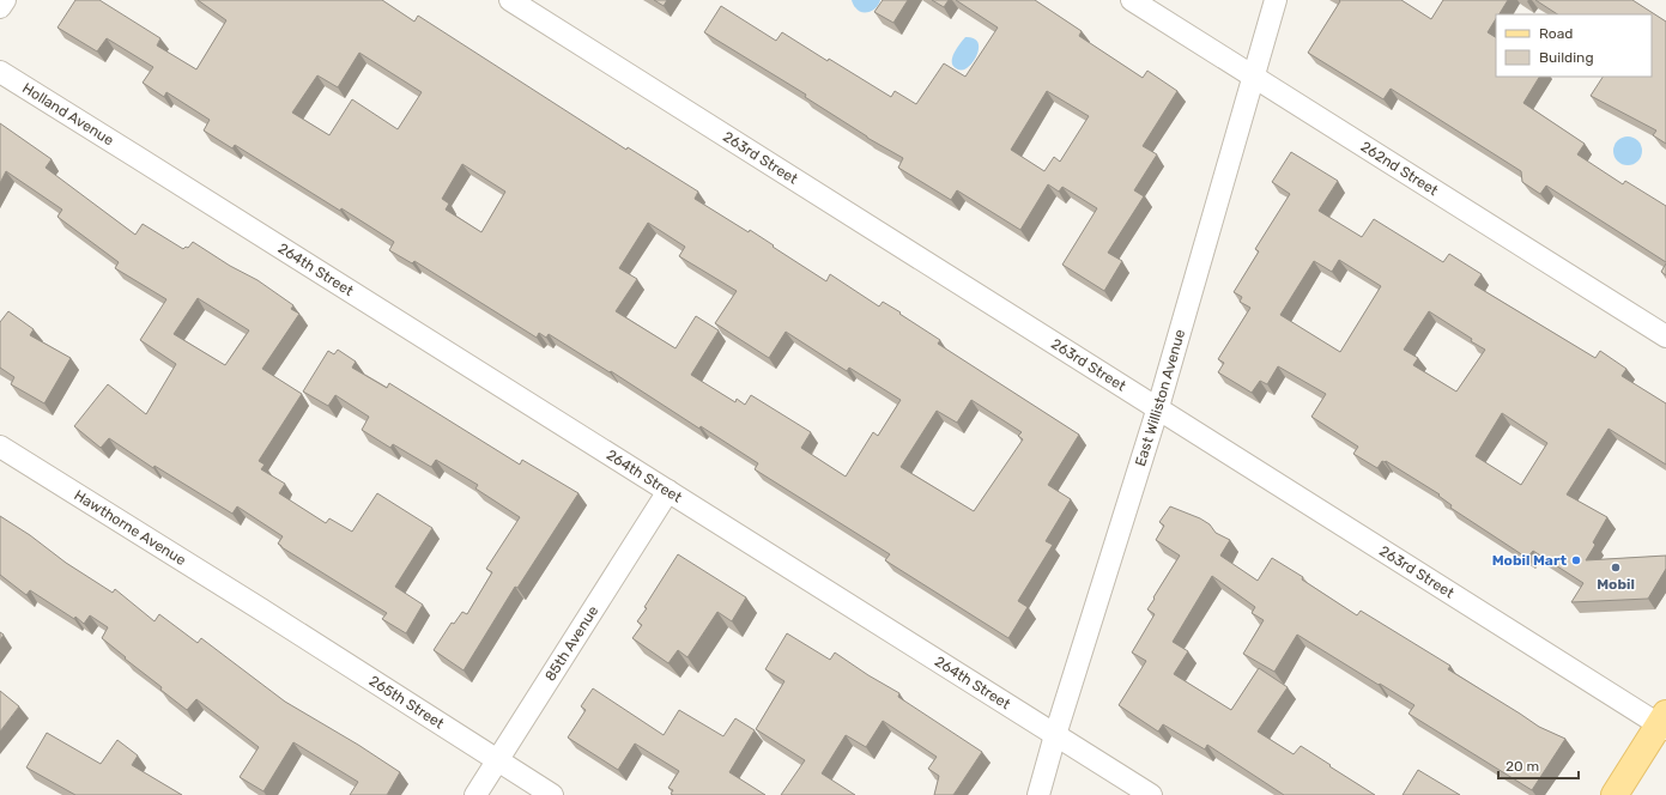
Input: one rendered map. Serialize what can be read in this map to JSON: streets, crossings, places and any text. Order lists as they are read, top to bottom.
{
  "streets": {
    "street": [
      "Holland Avenue",
      "263rd Street",
      "262nd Street",
      "264th Street",
      "East Williston Avenue",
      "Hawthorne Avenue",
      "85th Avenue",
      "265th Street"
    ]
  },
  "crossings": [
    ["Holland Avenue", "264th Street"],
    ["263rd Street", "East Williston Avenue"],
    ["262nd Street", "East Williston Avenue"],
    ["264th Street", "East Williston Avenue"],
    ["264th Street", "85th Avenue"],
    ["Hawthorne Avenue", "265th Street"],
    ["85th Avenue", "265th Street"]
  ],
  "places": ["Mobil Mart", "Mobil"],
  "legend": ["Road", "Building"],
  "scale_bar": "20 m"
}
